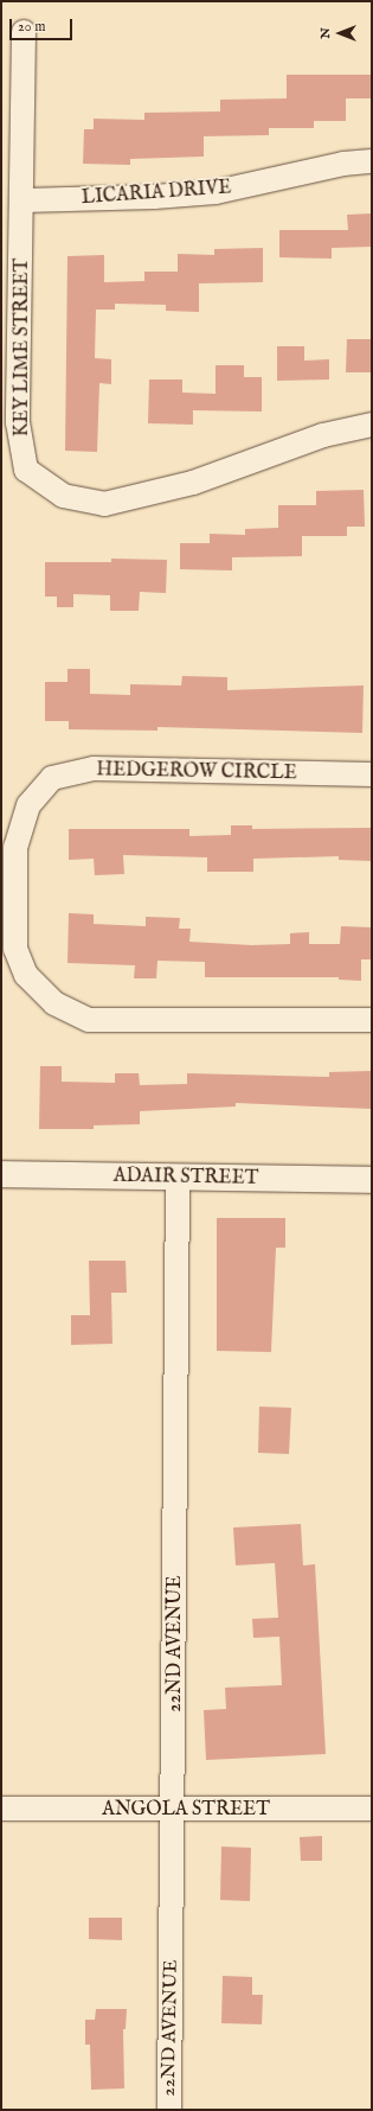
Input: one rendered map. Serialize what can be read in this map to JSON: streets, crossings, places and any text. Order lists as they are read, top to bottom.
{
  "streets": {
    "street": [
      "LICARIA DRIVE",
      "KEY LIME STREET",
      "HEDGEROW CIRCLE",
      "ADAIR STREET",
      "22ND AVENUE",
      "ANGOLA STREET"
    ]
  },
  "crossings": [
    ["LICARIA DRIVE", "KEY LIME STREET"],
    ["ADAIR STREET", "22ND AVENUE"],
    ["22ND AVENUE", "ANGOLA STREET"]
  ],
  "scale_bar": "20 m",
  "north": "left"
}
